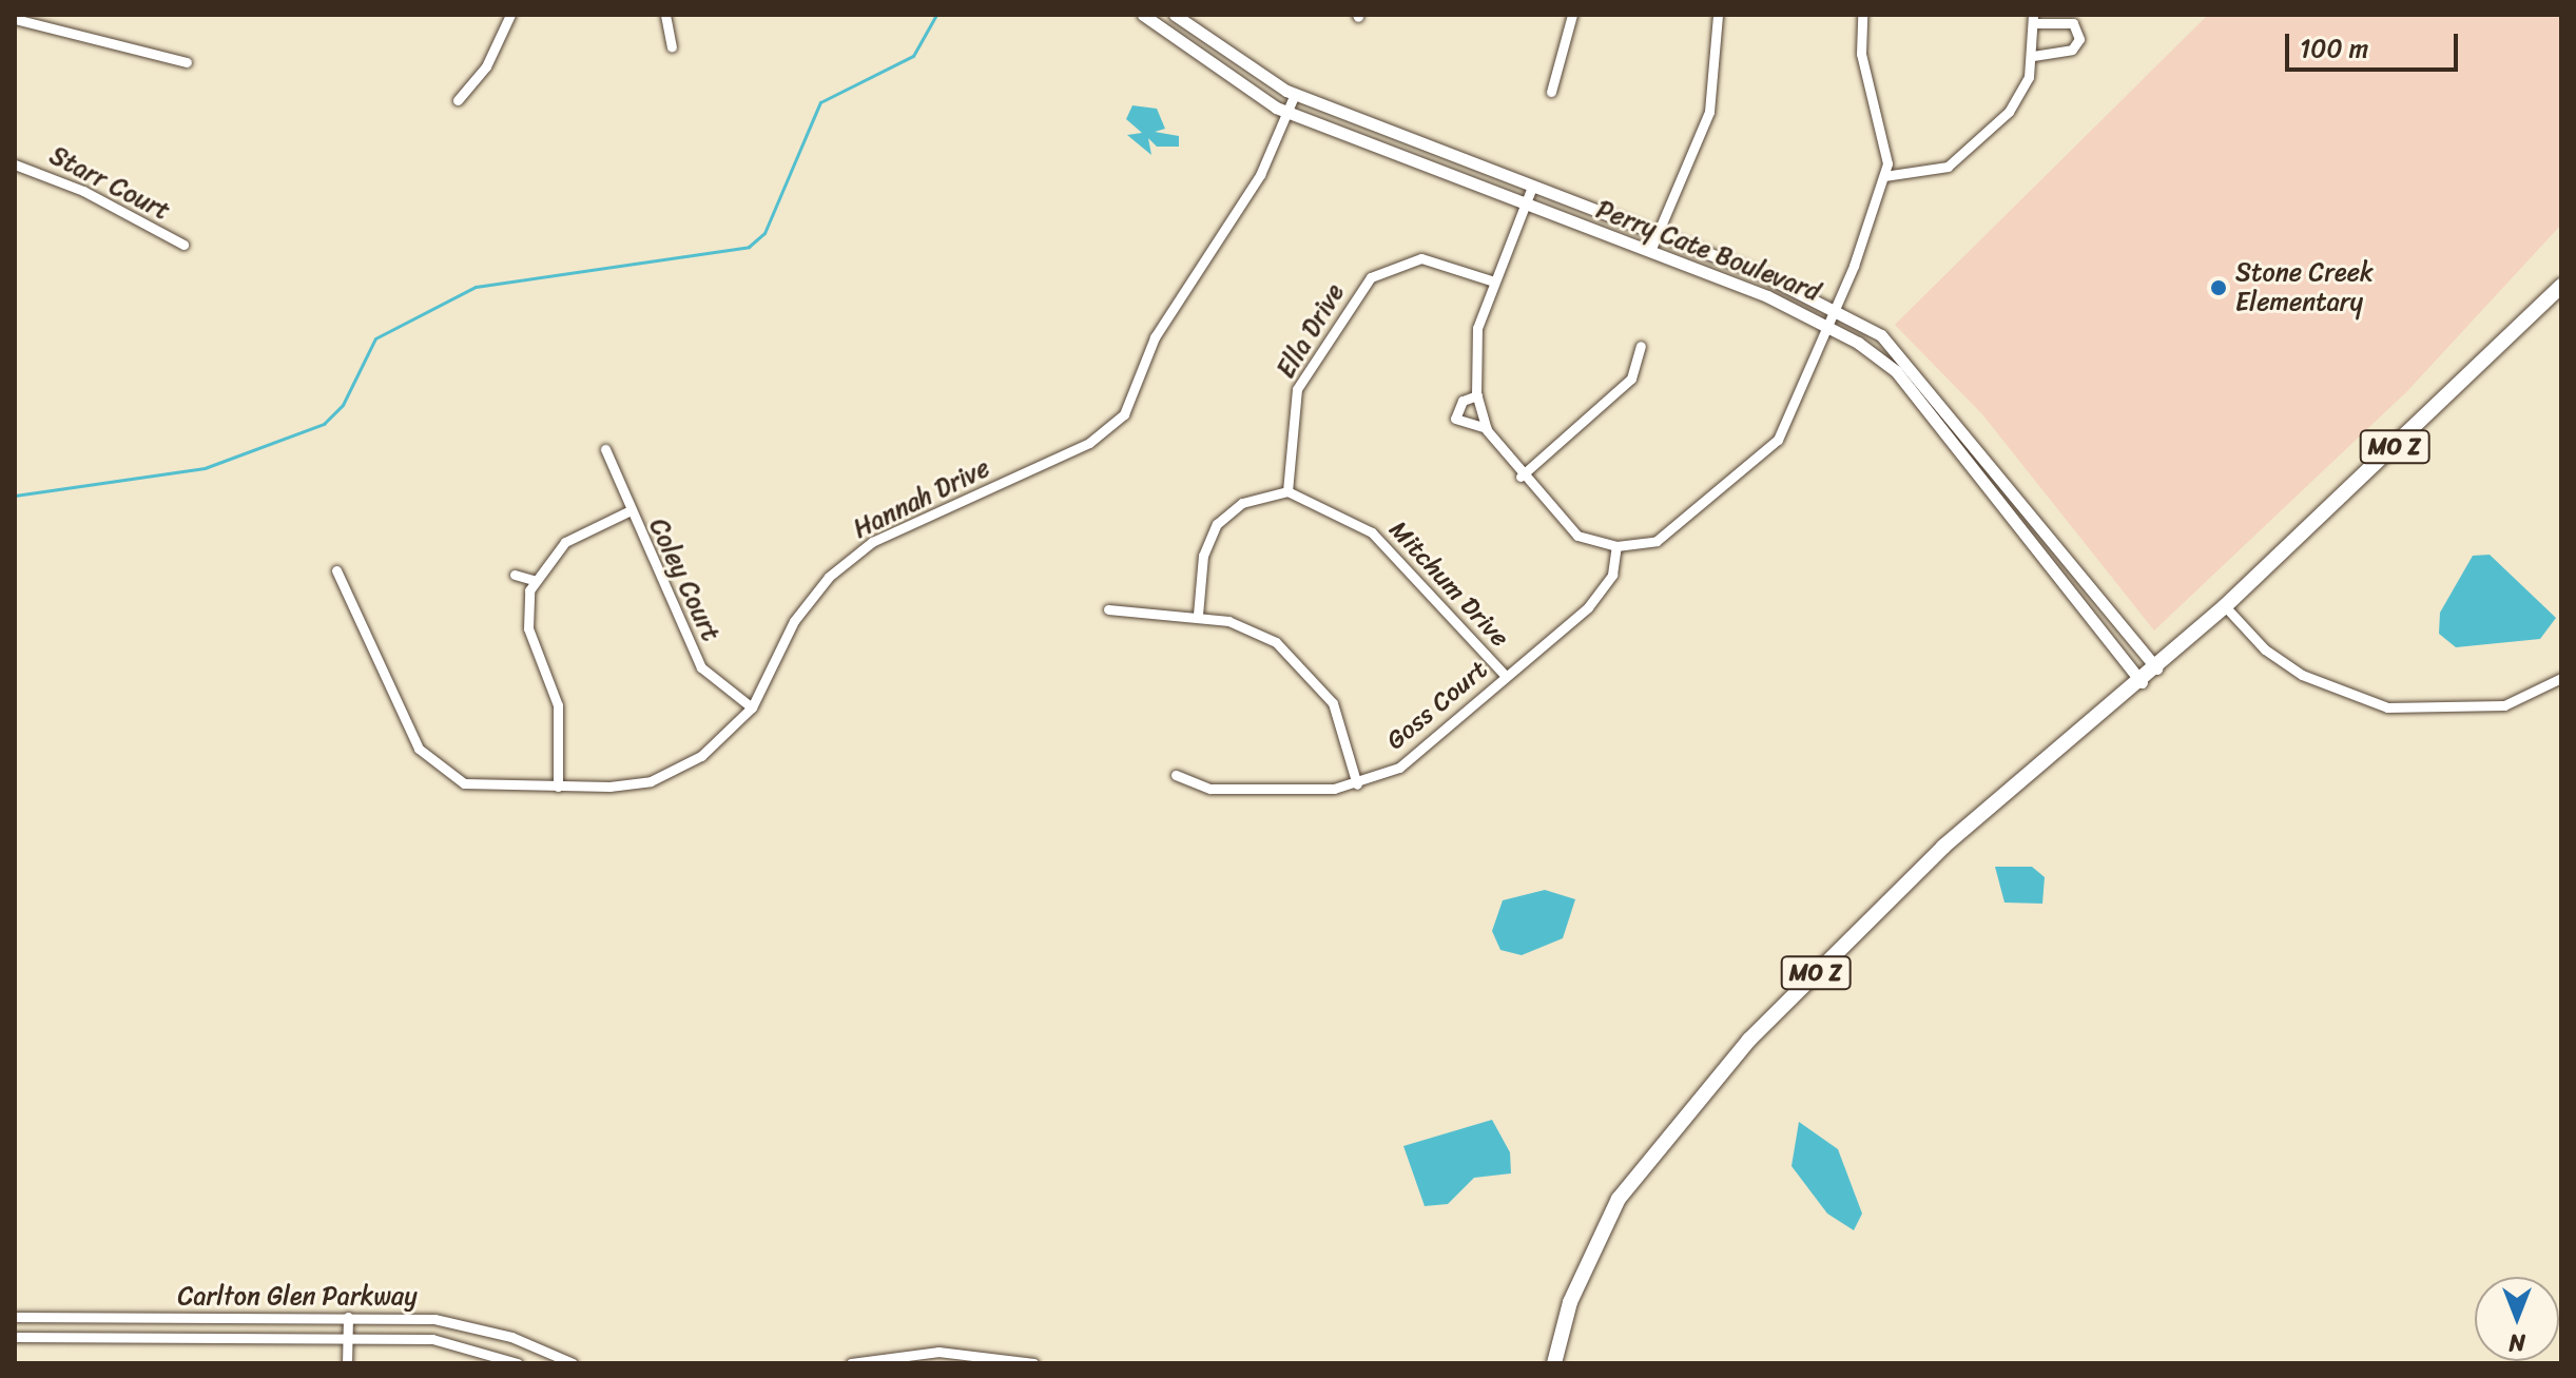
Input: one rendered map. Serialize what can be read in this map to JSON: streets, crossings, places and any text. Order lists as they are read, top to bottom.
{
  "streets": {
    "main road": ["MO Z"],
    "street": [
      "Starr Court",
      "Perry Cate Boulevard",
      "Ella Drive",
      "Hannah Drive",
      "Coley Court",
      "Mitchum Drive",
      "Goss Court",
      "Carlton Glen Parkway"
    ]
  },
  "crossings": [
    ["Perry Cate Boulevard", "MO Z"],
    ["Perry Cate Boulevard", "Hannah Drive"],
    ["Ella Drive", "Mitchum Drive"],
    ["Hannah Drive", "Coley Court"],
    ["Mitchum Drive", "Goss Court"]
  ],
  "places": ["Stone Creek Elementary"],
  "scale_bar": "100 m",
  "north": "bottom"
}
